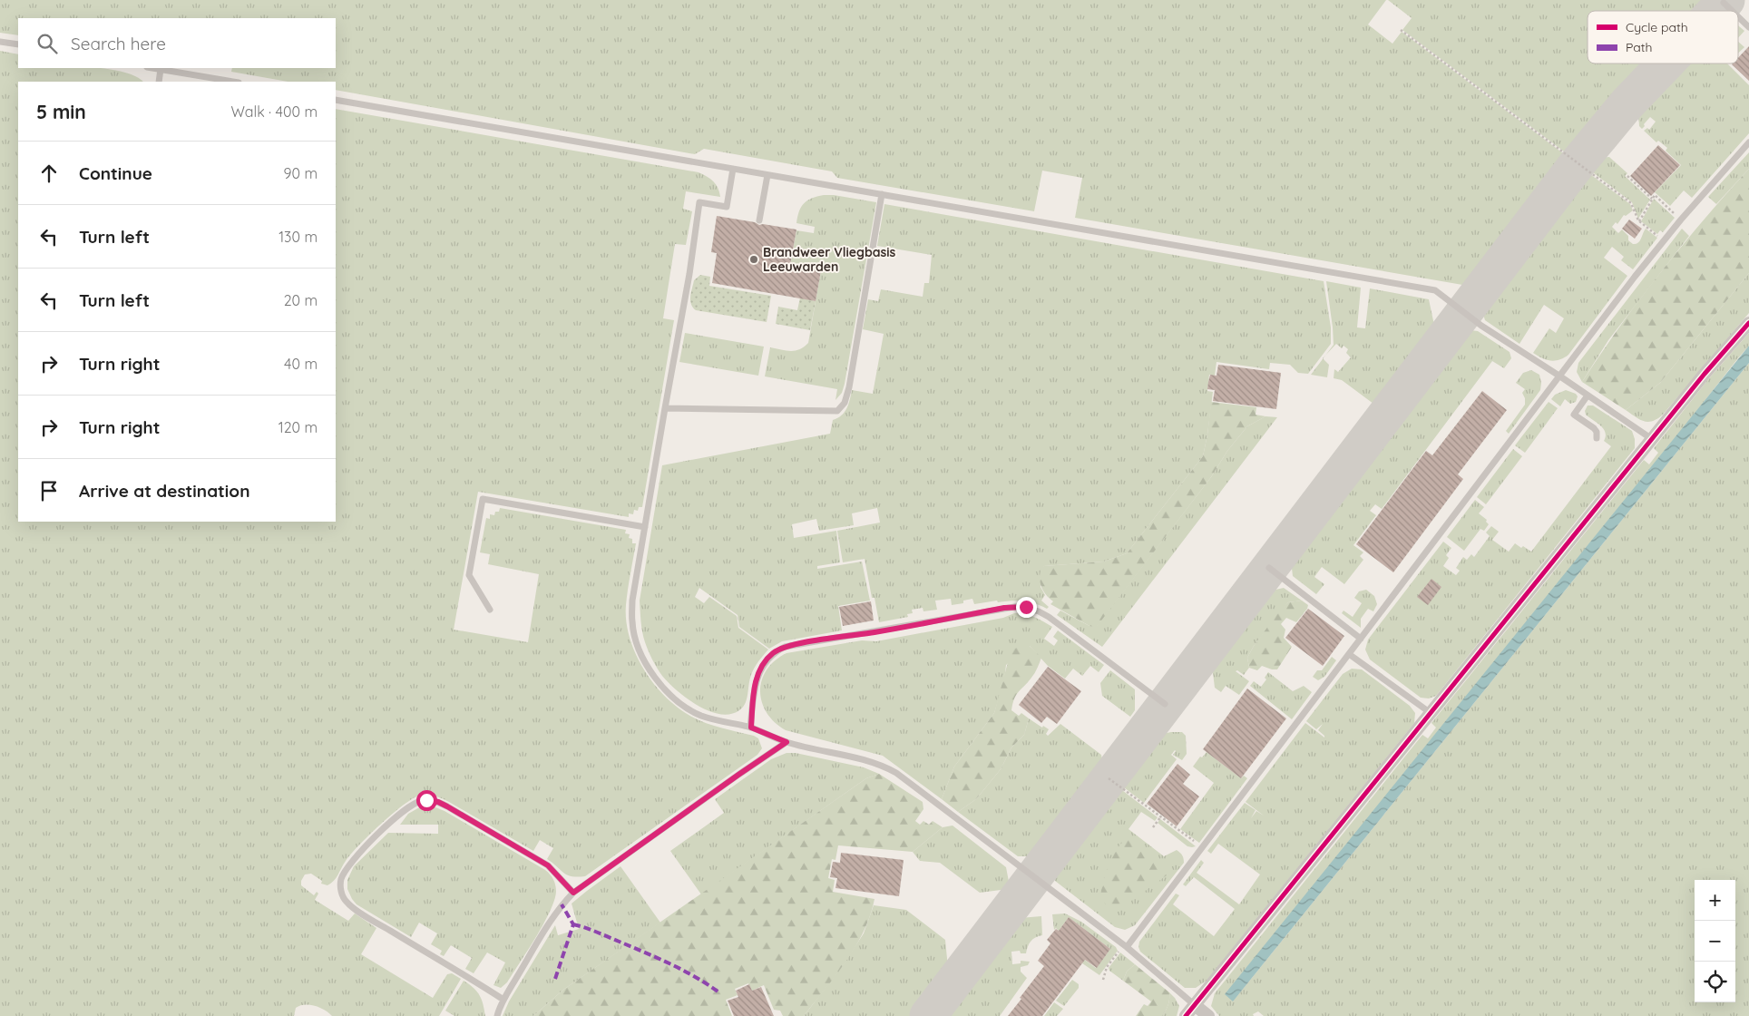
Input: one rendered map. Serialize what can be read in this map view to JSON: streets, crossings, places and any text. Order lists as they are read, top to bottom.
{
  "places": ["Brandweer Vliegbasis Leeuwarden"],
  "legend": ["Cycle path", "Path"],
  "page": {
    "search": "Search here",
    "heading": ["5 min", "Walk · 400 m"],
    "list": [
      ["Continue", "90 m"],
      ["Turn left", "130 m"],
      ["Turn left", "20 m"],
      ["Turn right", "40 m"],
      ["Turn right", "120 m"],
      "Arrive at destination"
    ],
    "map_buttons": ["+", "−"]
  }
}
